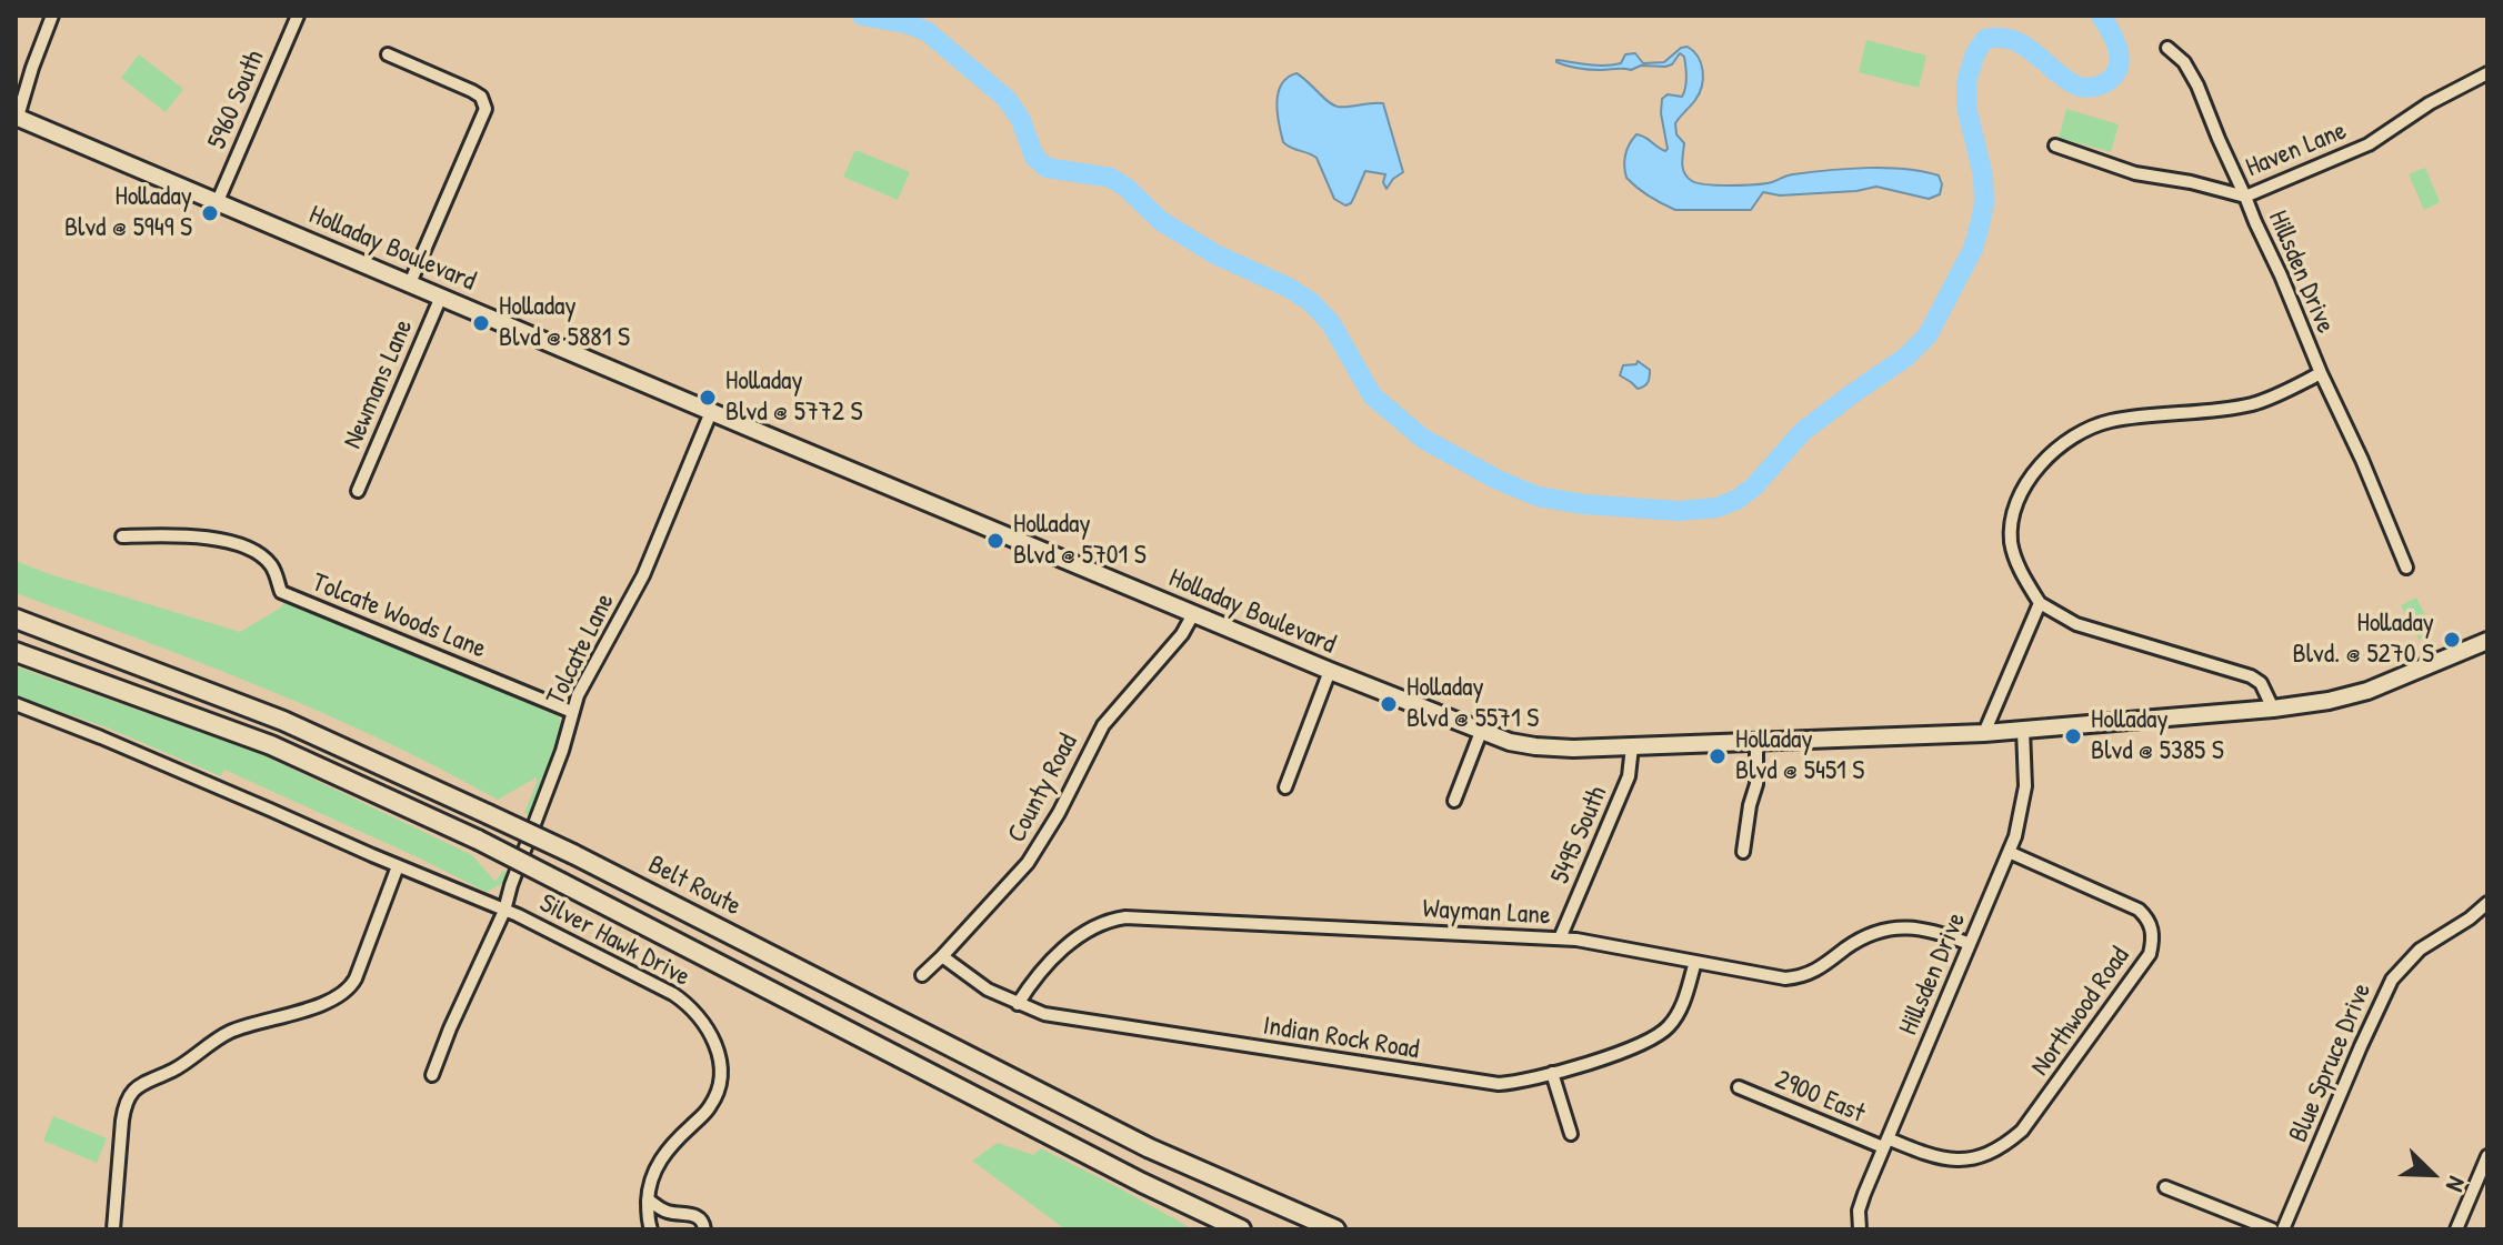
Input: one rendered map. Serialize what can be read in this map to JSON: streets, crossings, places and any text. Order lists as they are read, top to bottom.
{
  "streets": {
    "highway": ["Belt Route"],
    "main road": ["Holladay Boulevard"],
    "street": [
      "5960 South",
      "Haven Lane",
      "Hillsden Drive",
      "Newmans Lane",
      "Tolcate Woods Lane",
      "Tolcate Lane",
      "County Road",
      "5495 South",
      "Wayman Lane",
      "Silver Hawk Drive",
      "Northwood Road",
      "Indian Rock Road",
      "Blue Spruce Drive",
      "2900 East"
    ]
  },
  "crossings": [
    ["5960 South", "Holladay Boulevard"],
    ["Haven Lane", "Hillsden Drive"],
    ["Holladay Boulevard", "Hillsden Drive"],
    ["Holladay Boulevard", "Newmans Lane"],
    ["Holladay Boulevard", "Tolcate Lane"],
    ["Holladay Boulevard", "County Road"],
    ["Holladay Boulevard", "5495 South"],
    ["Hillsden Drive", "Wayman Lane"],
    ["Hillsden Drive", "Northwood Road"],
    ["Hillsden Drive", "2900 East"],
    ["Tolcate Woods Lane", "Tolcate Lane"],
    ["Tolcate Lane", "Silver Hawk Drive"],
    ["County Road", "Indian Rock Road"],
    ["5495 South", "Wayman Lane"],
    ["Wayman Lane", "Indian Rock Road"],
    ["Northwood Road", "2900 East"]
  ],
  "places": [
    "Holladay Blvd @ 5949 S",
    "Holladay Blvd @ 5881 S",
    "Holladay Blvd @ 5772 S",
    "Holladay Blvd @ 5701 S",
    "Holladay Blvd. @ 5270 S",
    "Holladay Blvd @ 5571 S",
    "Holladay Blvd @ 5385 S",
    "Holladay Blvd @ 5451 S"
  ],
  "north": "bottom right"
}
